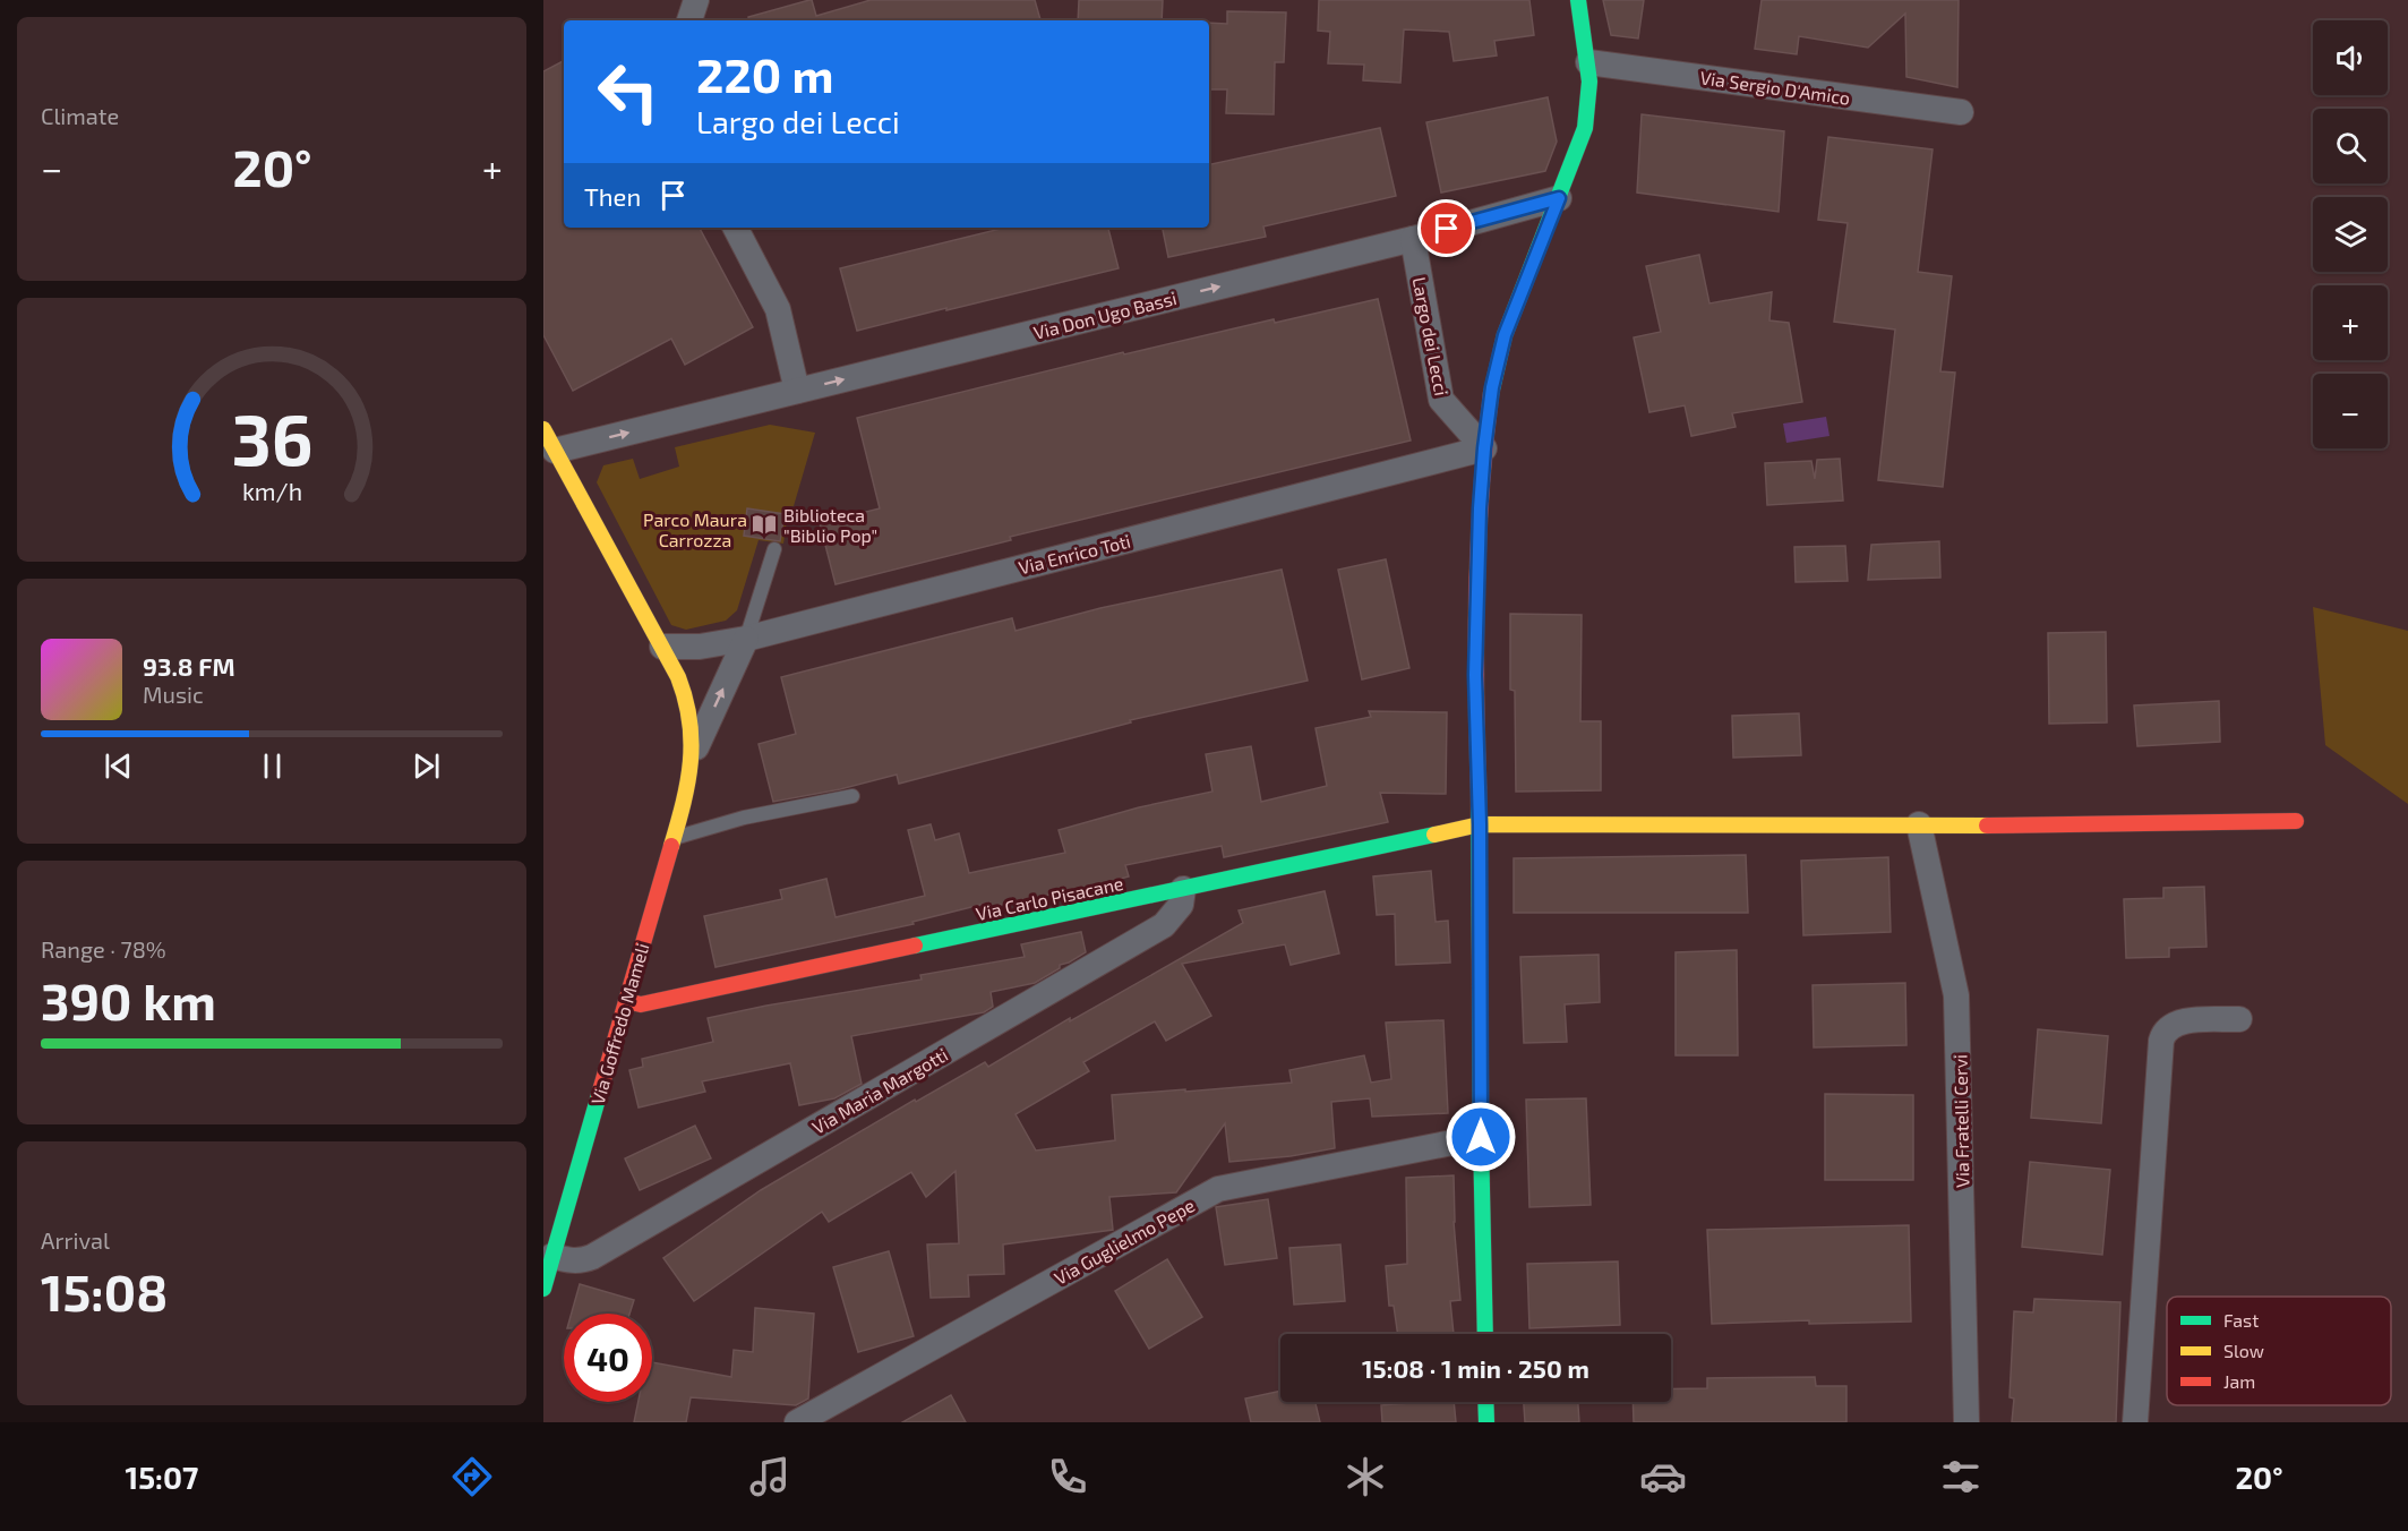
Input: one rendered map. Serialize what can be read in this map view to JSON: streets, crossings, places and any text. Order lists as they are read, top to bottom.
{
  "streets": {
    "street": [
      "Via Sergio D'Amico",
      "Via Don Ugo Bassi",
      "Largo dei Lecci",
      "Via Enrico Toti",
      "Via Carlo Pisacane",
      "Via Goffredo Mameli",
      "Via Maria Margotti",
      "Via Fratelli Cervi",
      "Via Guglielmo Pepe"
    ]
  },
  "crossings": [
    ["Via Don Ugo Bassi", "Largo dei Lecci"],
    ["Via Don Ugo Bassi", "Via Goffredo Mameli"],
    ["Largo dei Lecci", "Via Enrico Toti"],
    ["Via Enrico Toti", "Via Goffredo Mameli"],
    ["Via Carlo Pisacane", "Via Goffredo Mameli"],
    ["Via Carlo Pisacane", "Via Maria Margotti"],
    ["Via Goffredo Mameli", "Via Maria Margotti"]
  ],
  "one_way": ["Via Don Ugo Bassi"],
  "parks": ["Parco Maura Carrozza"],
  "places": {
    "library": ["Biblioteca \"Biblio Pop\""]
  },
  "legend": ["Fast", "Slow", "Jam"],
  "page": {
    "tile": [
      "Climate",
      ["Range · 78%", "390 km"],
      ["Arrival", "15:08"]
    ],
    "map_buttons": ["+", "−"],
    "turn": ["220 m", "Largo dei Lecci"],
    "heat": ["−", "20°", "+"],
    "then": "Then",
    "song": ["93.8 FM", "Music"],
    "limit": "40",
    "trip": "15:08 · 1 min · 250 m",
    "tabs": ["15:07", "20°"],
    "gauge": ["36", "km/h"]
  }
}
